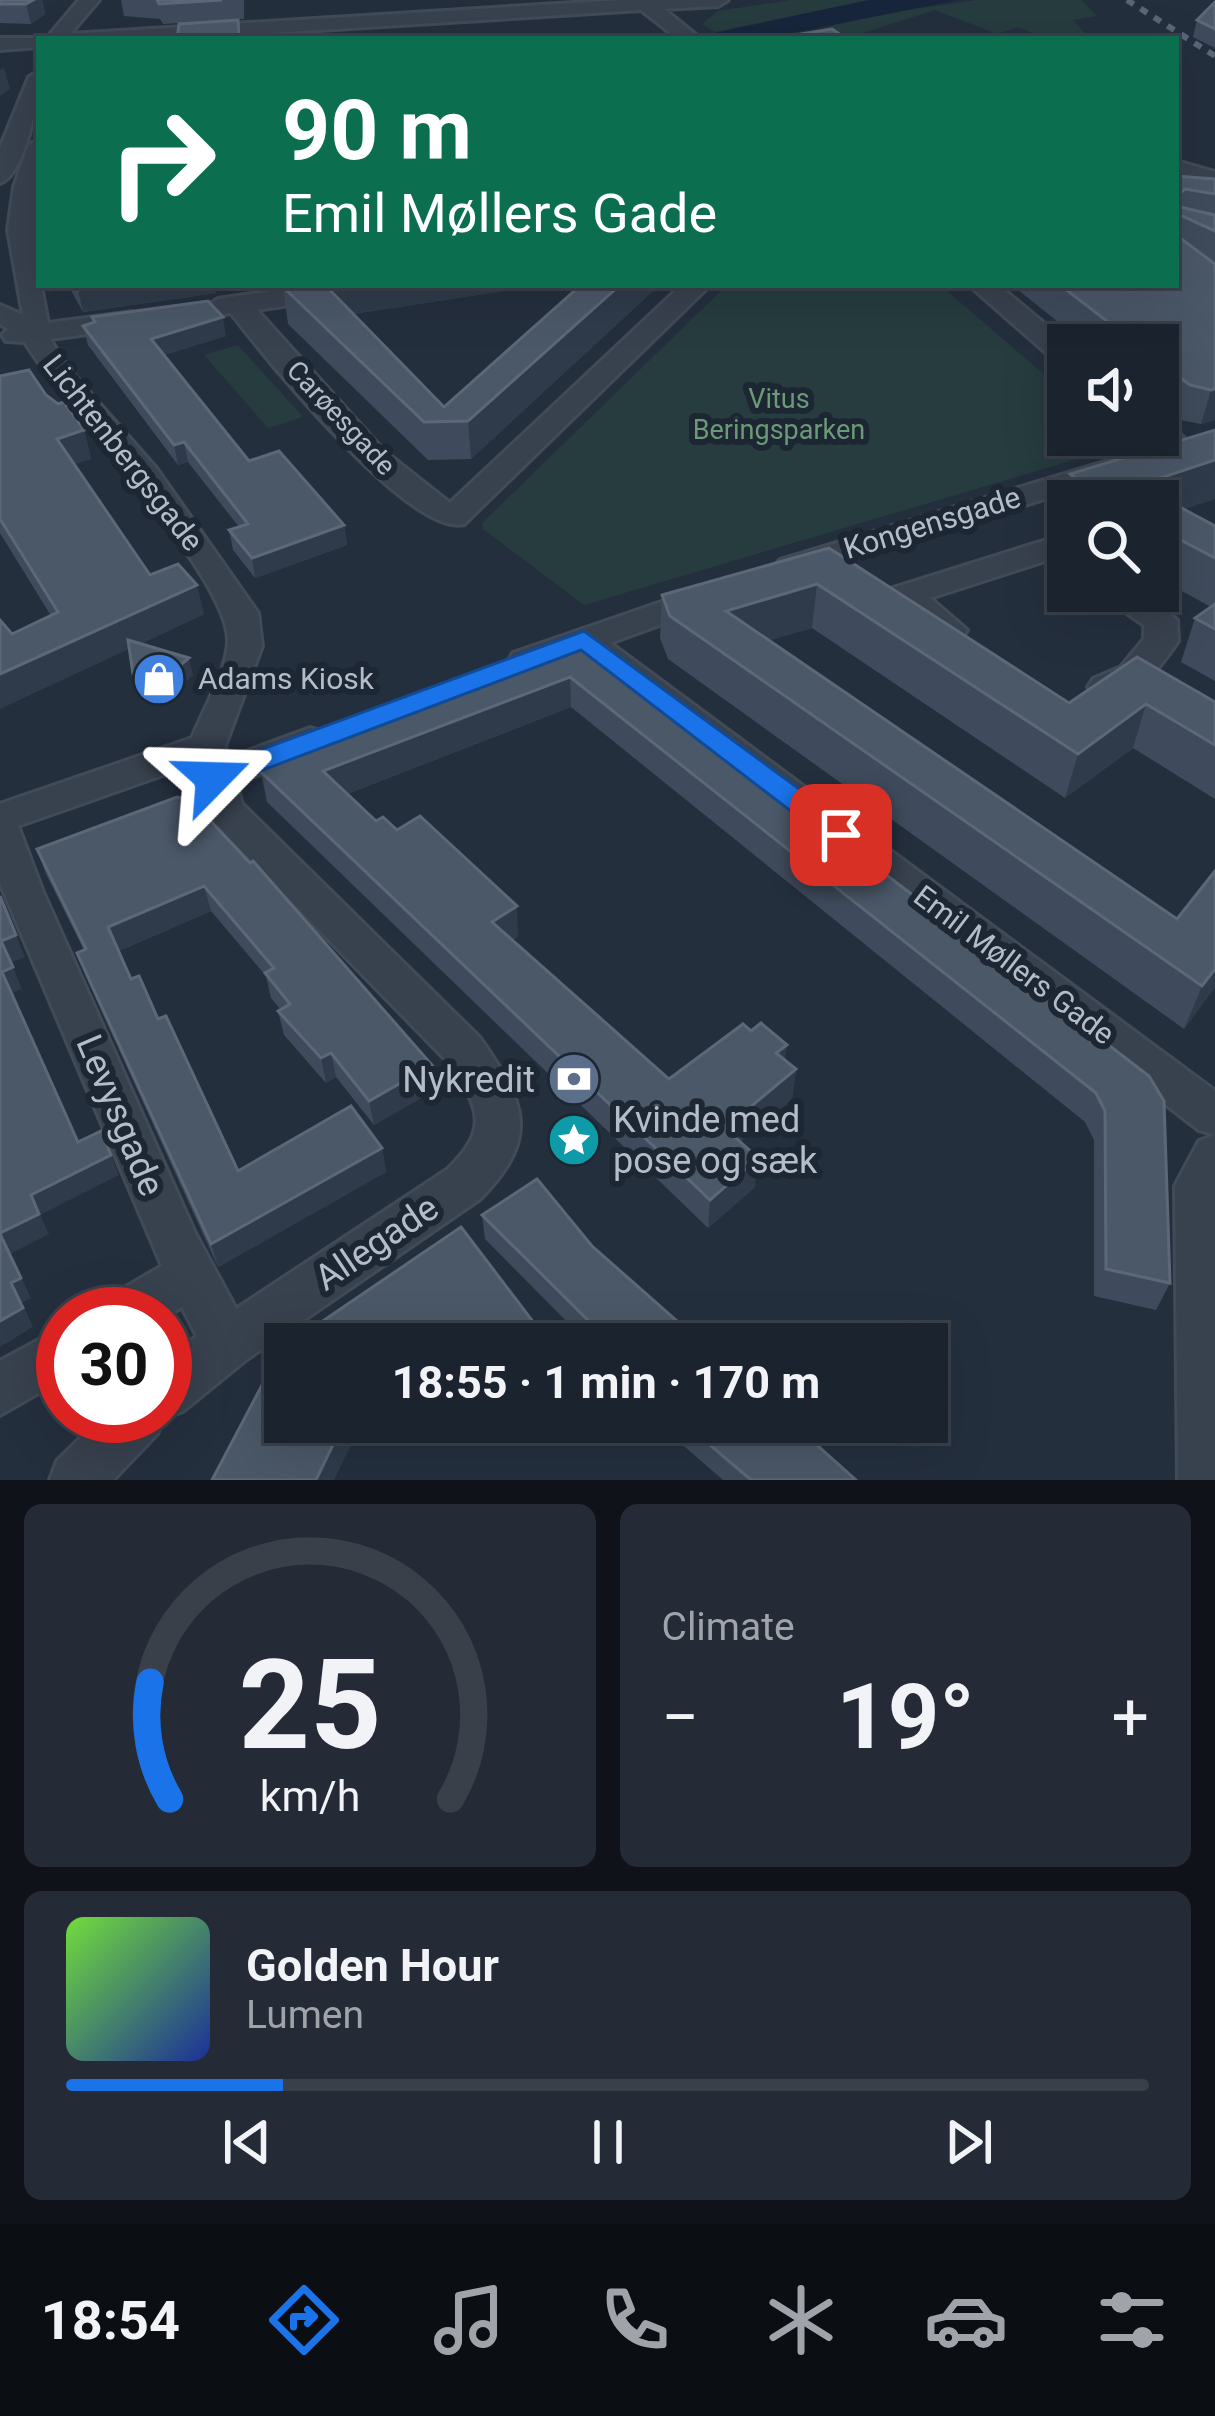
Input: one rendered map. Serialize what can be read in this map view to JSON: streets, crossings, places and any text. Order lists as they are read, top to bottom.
{
  "streets": {
    "street": [
      "Carøesgade",
      "Lichtenbergsgade",
      "Kongensgade",
      "Emil Møllers Gade",
      "Levysgade",
      "Allegade"
    ]
  },
  "crossings": [
    ["Lichtenbergsgade", "Allegade"],
    ["Kongensgade", "Emil Møllers Gade"],
    ["Levysgade", "Allegade"]
  ],
  "parks": ["Vitus Beringsparken"],
  "places": {
    "shop": ["Adams Kiosk"],
    "bank": ["Nykredit"],
    "place": ["Kvinde med pose og sæk"]
  },
  "page": {
    "turn": ["90 m", "Emil Møllers Gade"],
    "limit": "30",
    "trip": "18:55 · 1 min · 170 m",
    "tile": "Climate",
    "heat": ["−", "19°", "+"],
    "song": ["Golden Hour", "Lumen"],
    "tabs": "18:54",
    "gauge": ["25", "km/h"]
  }
}
